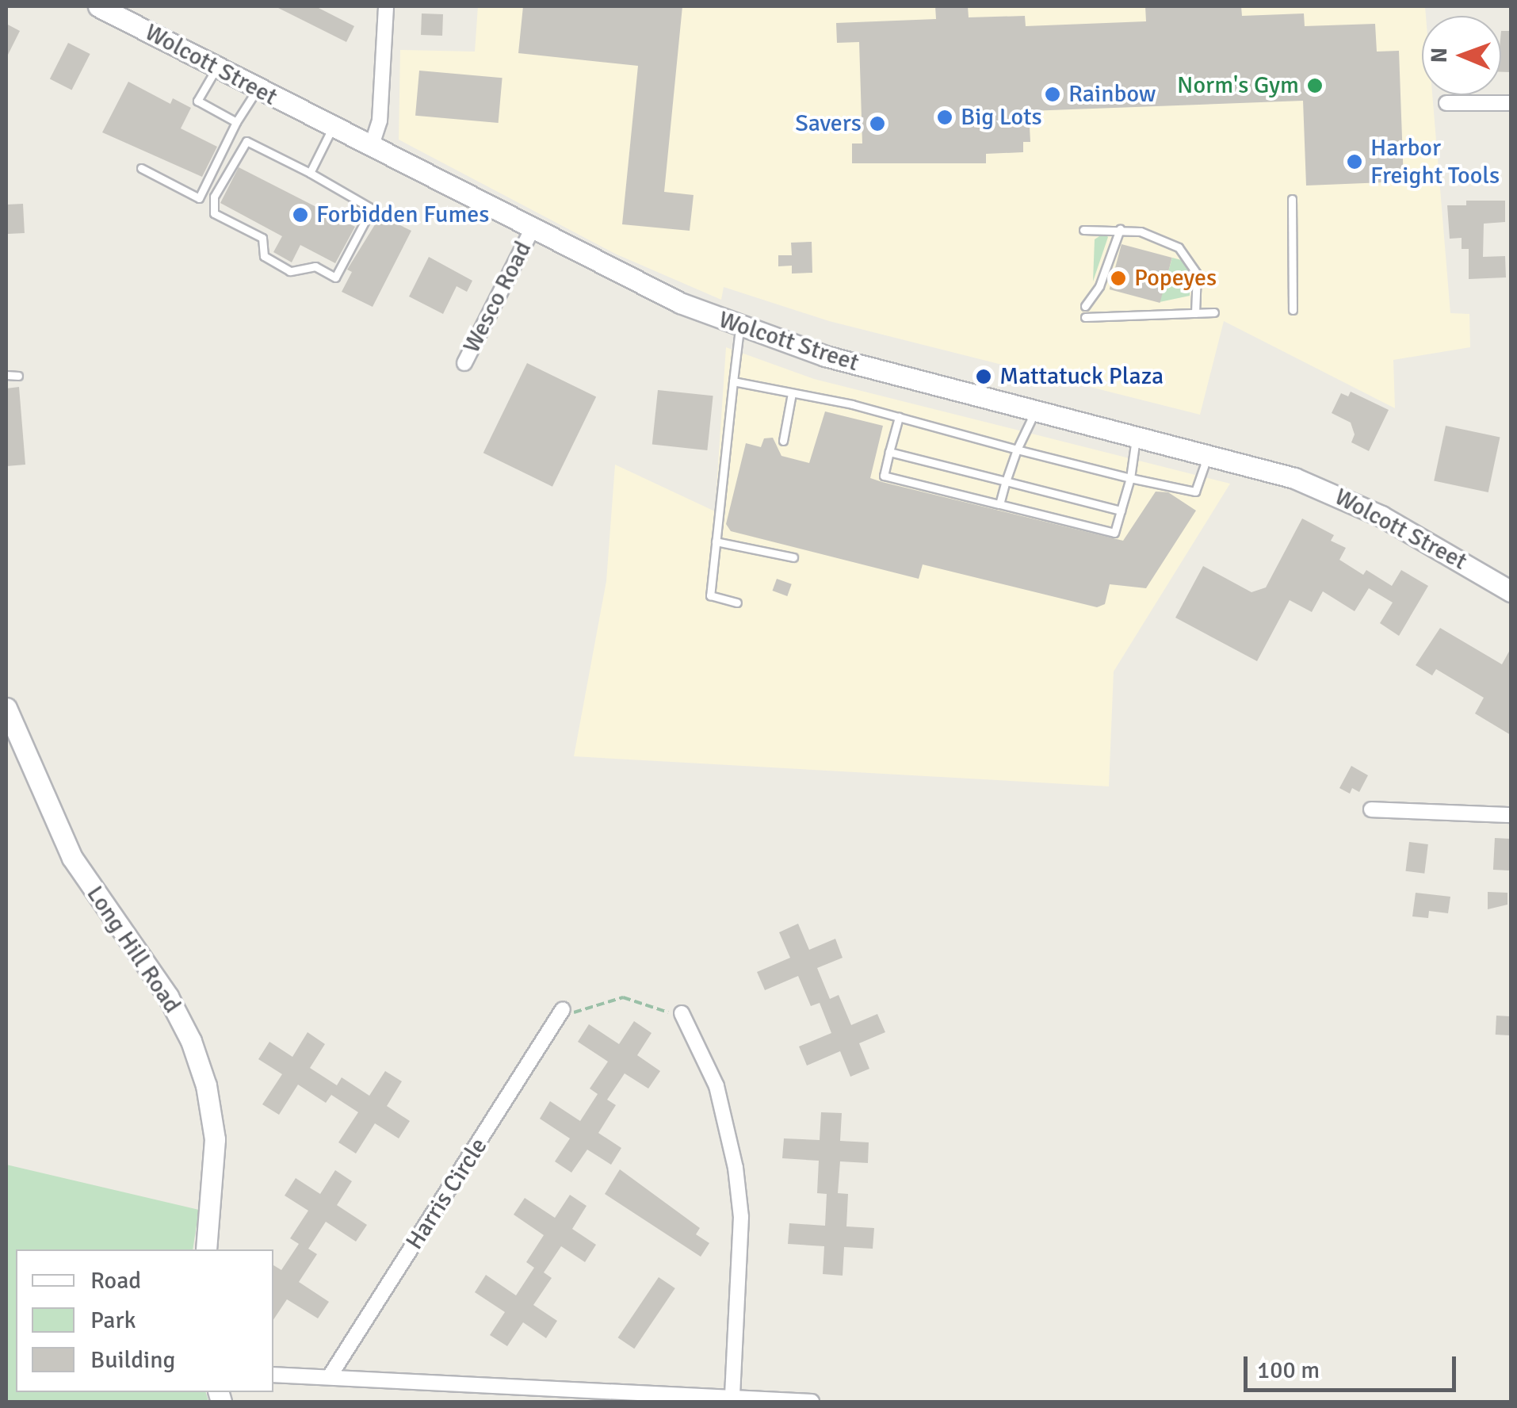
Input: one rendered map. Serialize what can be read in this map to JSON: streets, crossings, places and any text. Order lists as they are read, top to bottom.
{
  "streets": {
    "main road": ["Wolcott Street", "Long Hill Road"],
    "street": ["Wesco Road", "Harris Circle"]
  },
  "crossings": [
    ["Wolcott Street", "Wesco Road"]
  ],
  "places": [
    "Norm's Gym",
    "Rainbow",
    "Big Lots",
    "Savers",
    "Harbor Freight Tools",
    "Forbidden Fumes",
    "Popeyes",
    "Mattatuck Plaza"
  ],
  "legend": ["Road", "Park", "Building"],
  "scale_bar": "100 m",
  "north": "left"
}
